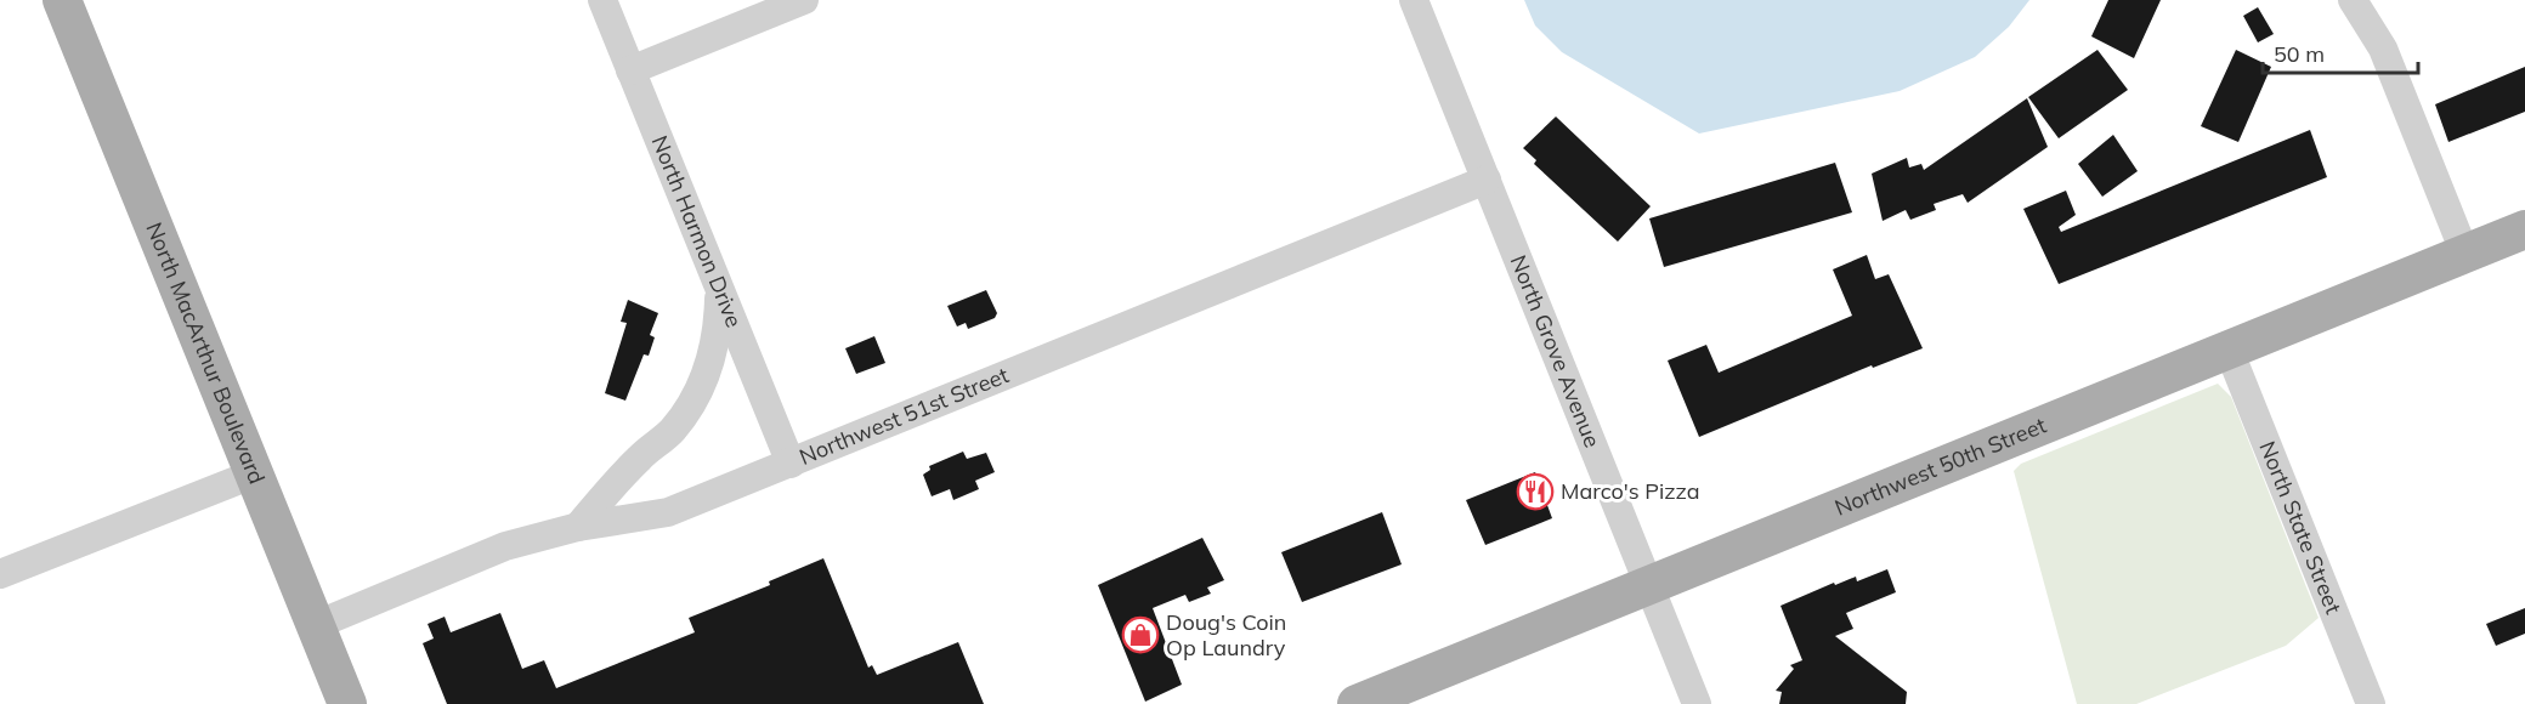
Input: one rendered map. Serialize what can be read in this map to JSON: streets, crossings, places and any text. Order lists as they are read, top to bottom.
{
  "streets": {
    "main road": ["North MacArthur Boulevard", "Northwest 50th Street"],
    "street": [
      "North Harmon Drive",
      "North Grove Avenue",
      "Northwest 51st Street",
      "North State Street"
    ]
  },
  "crossings": [
    ["North Harmon Drive", "Northwest 51st Street"],
    ["North MacArthur Boulevard", "Northwest 51st Street"],
    ["North Grove Avenue", "Northwest 51st Street"],
    ["North Grove Avenue", "Northwest 50th Street"],
    ["Northwest 50th Street", "North State Street"]
  ],
  "places": {
    "restaurant": ["Marco's Pizza"],
    "shop": ["Doug's Coin Op Laundry"]
  },
  "scale_bar": "50 m"
}
